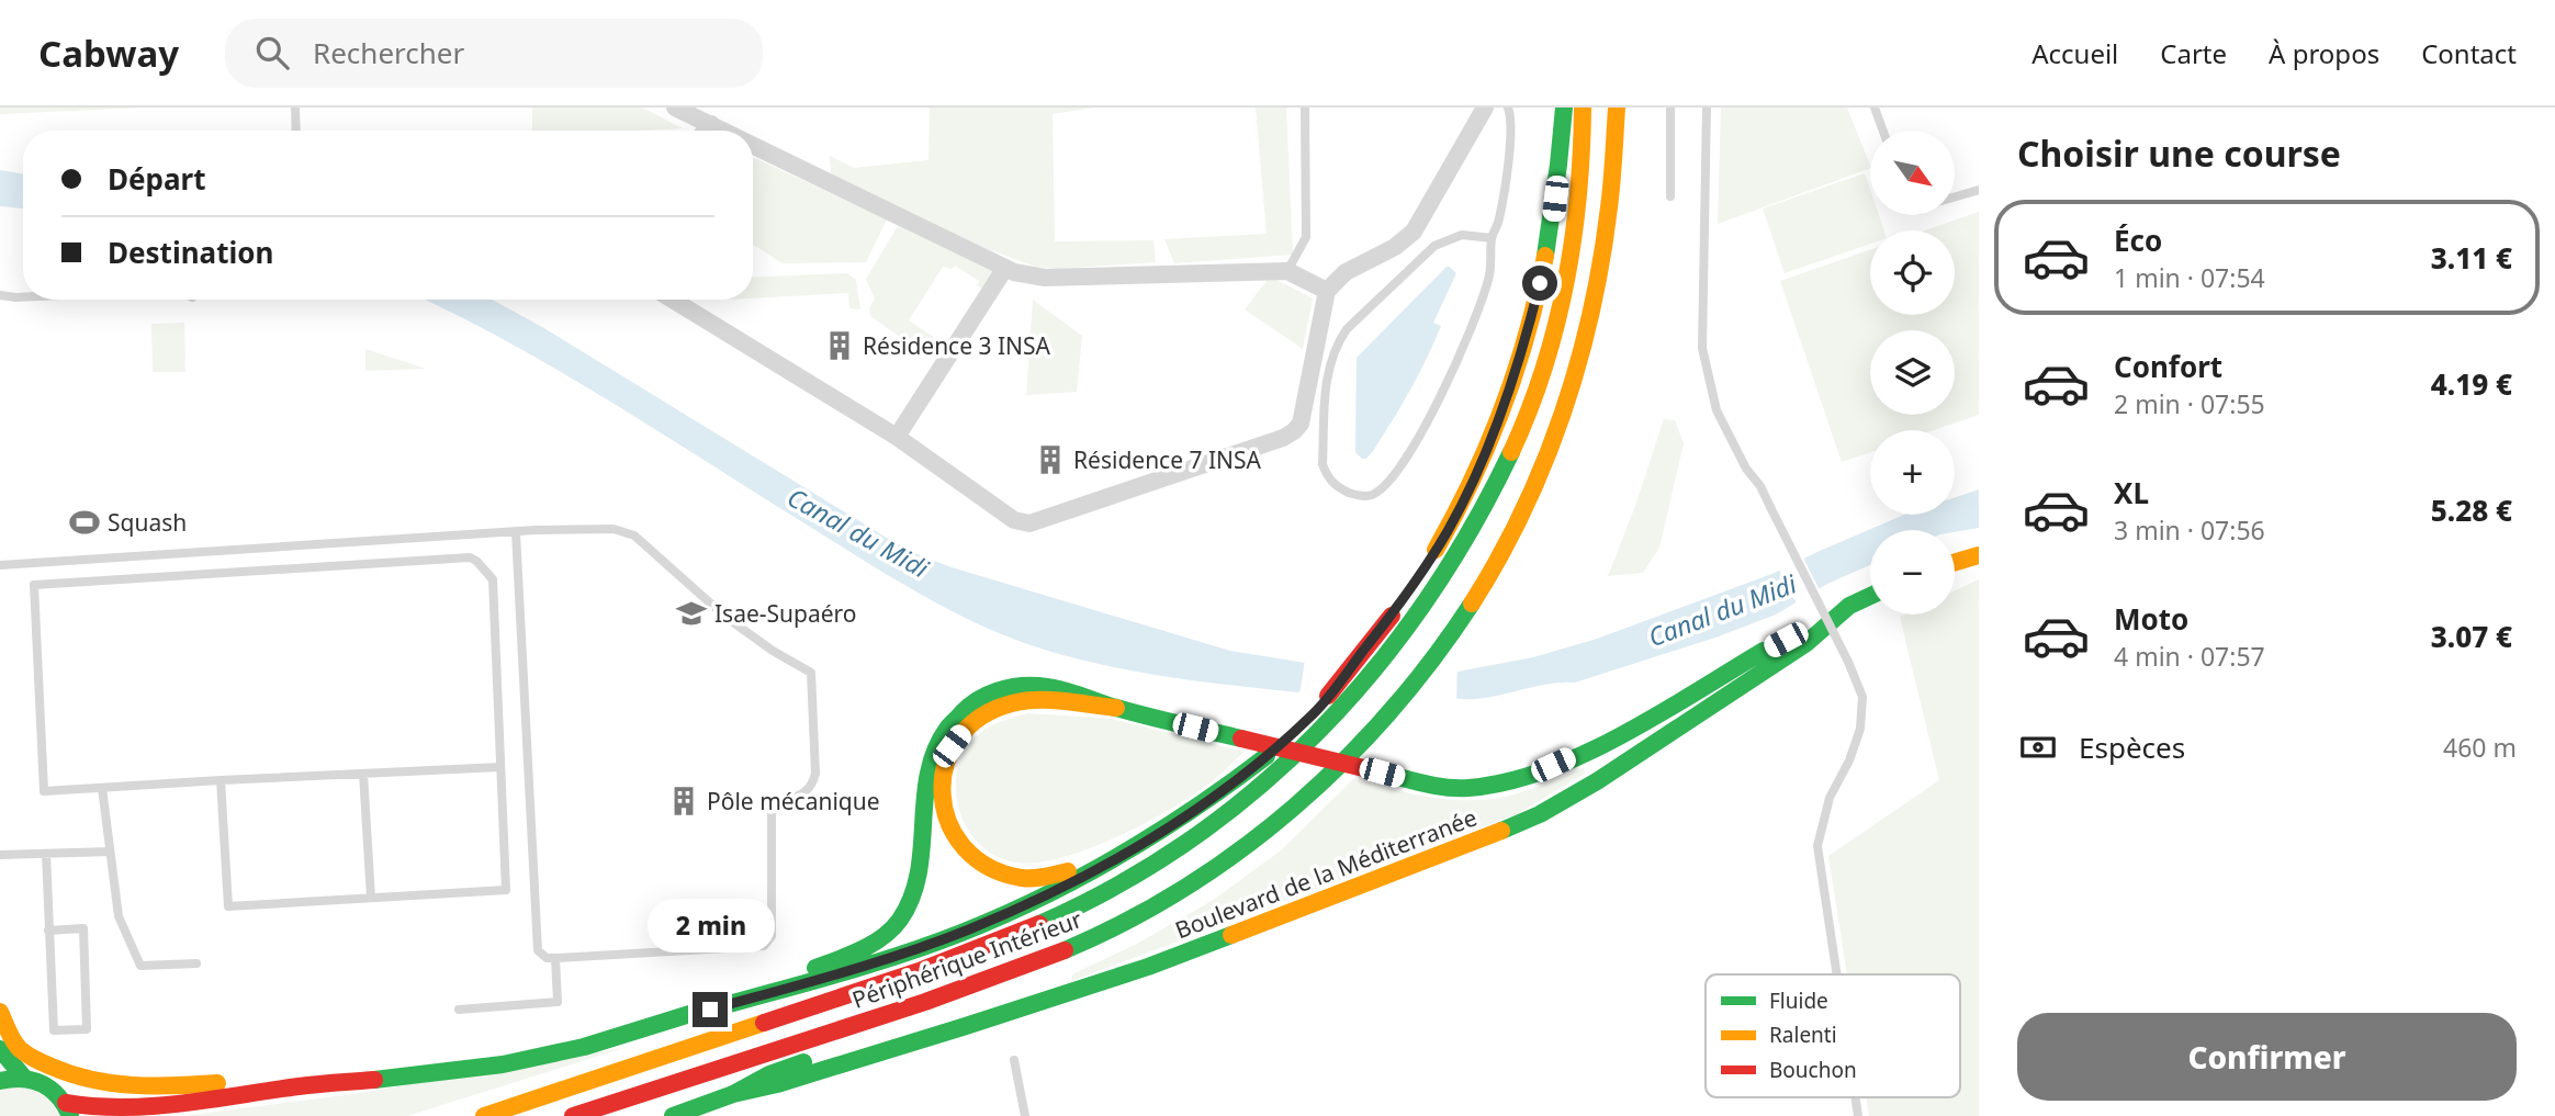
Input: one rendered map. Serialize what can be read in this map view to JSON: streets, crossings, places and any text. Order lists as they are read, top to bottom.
{
  "streets": {
    "main road": ["Boulevard de la Méditerranée", "Périphérique Intérieur"]
  },
  "water": ["Canal du Midi"],
  "places": {
    "building": ["Résidence 3 INSA", "Résidence 7 INSA", "Pôle mécanique"],
    "sports": ["Squash"],
    "school or university": ["Isae-Supaéro"]
  },
  "legend": ["Fluide", "Ralenti", "Bouchon"],
  "north": "bottom right",
  "page": {
    "header": "Cabway",
    "search": "Rechercher",
    "nav": [
      "Accueil",
      "Carte",
      "À propos",
      "Contact"
    ],
    "heading": "Choisir une course",
    "map_buttons": ["+", "−"],
    "banner": ["Départ", "Destination"],
    "list": [
      {
        "name": "Éco",
        "note": "1 min · 07:54",
        "value": "3.11 €"
      },
      {
        "name": "Confort",
        "note": "2 min · 07:55",
        "value": "4.19 €"
      },
      {
        "name": "XL",
        "note": "3 min · 07:56",
        "value": "5.28 €"
      },
      {
        "name": "Moto",
        "note": "4 min · 07:57",
        "value": "3.07 €"
      }
    ],
    "pay": ["Espèces", "460 m"],
    "bubble": "2 min",
    "buttons": "Confirmer"
  }
}
